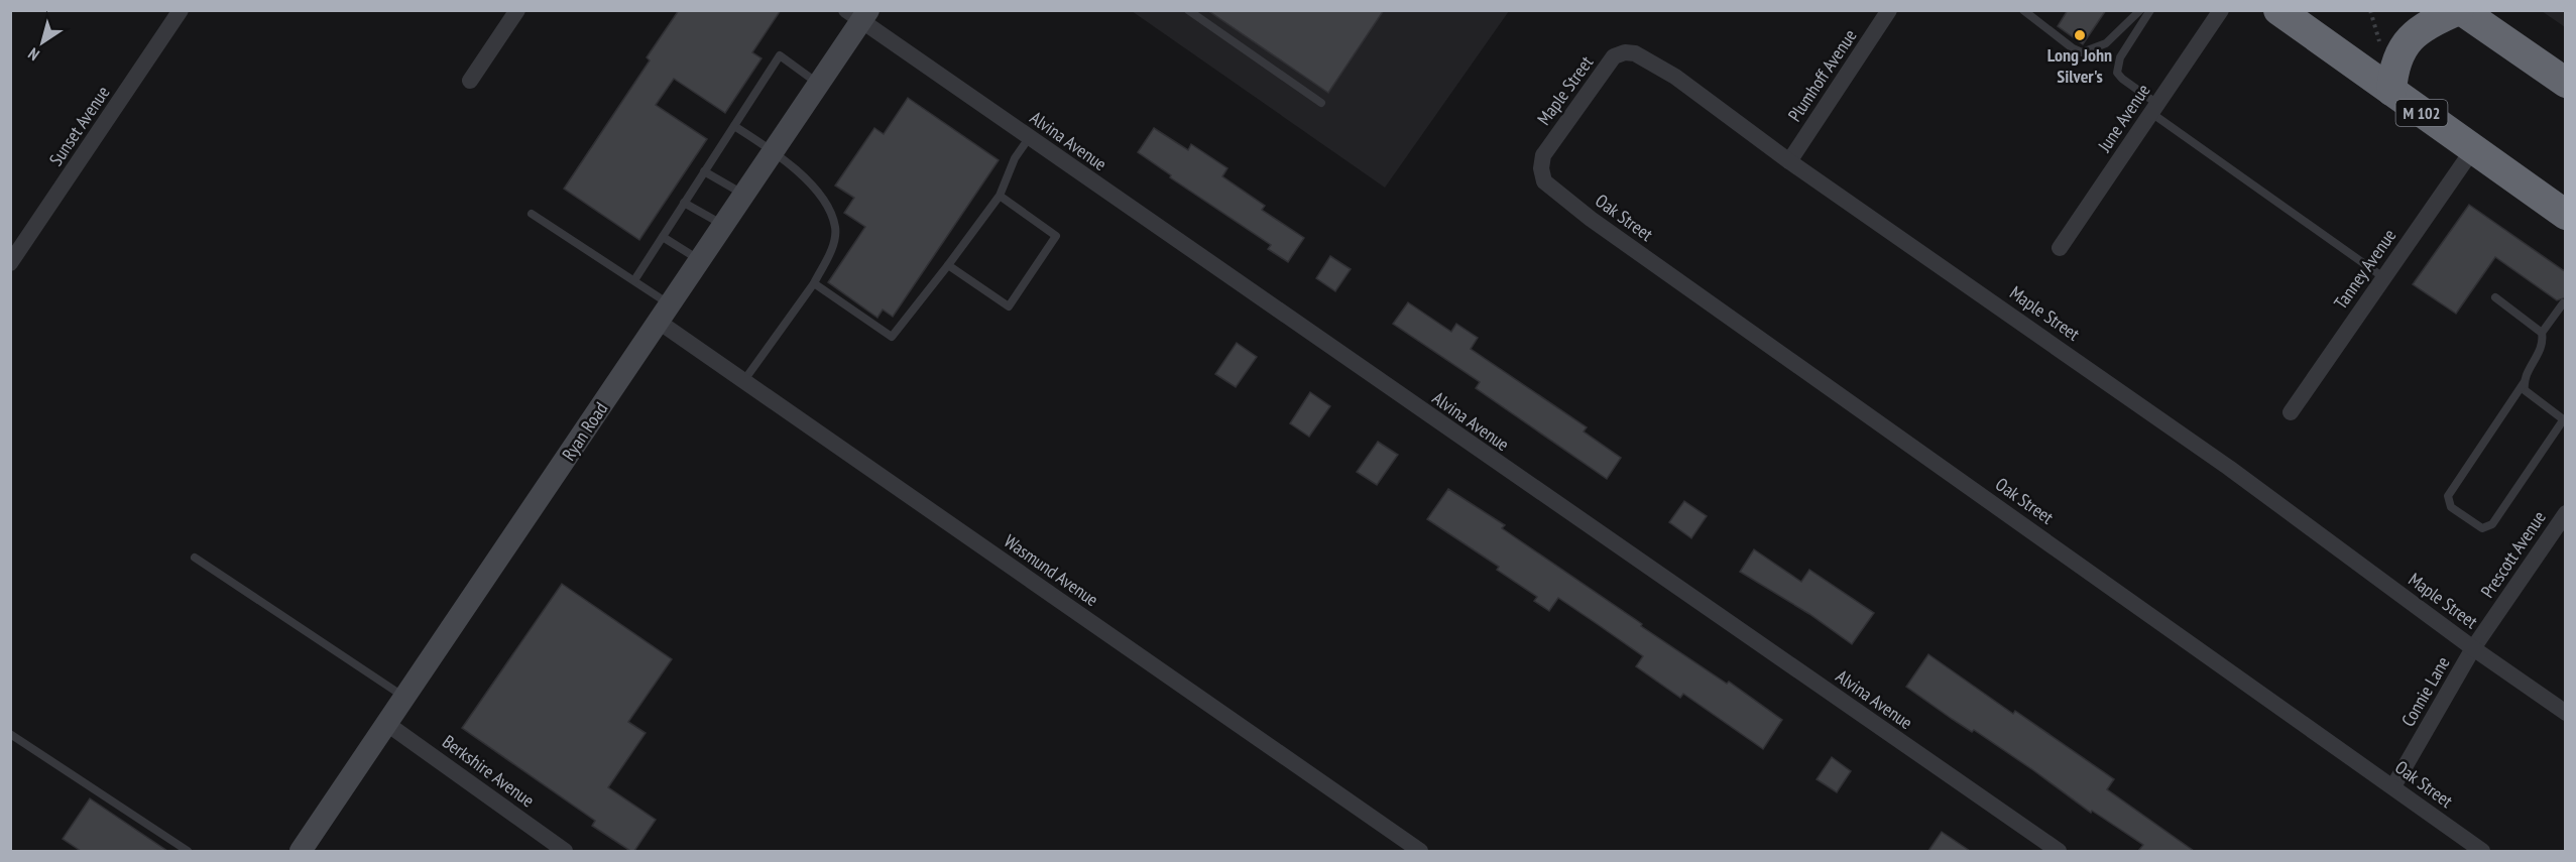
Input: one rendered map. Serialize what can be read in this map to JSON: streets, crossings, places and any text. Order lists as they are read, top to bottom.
{
  "streets": {
    "highway": ["M 102"],
    "main road": ["Ryan Road"],
    "street": [
      "Plumhoff Avenue",
      "Maple Street",
      "June Avenue",
      "Sunset Avenue",
      "Alvina Avenue",
      "Oak Street",
      "Tanney Avenue",
      "Prescott Avenue",
      "Wasmund Avenue",
      "Connie Lane",
      "Berkshire Avenue"
    ]
  },
  "crossings": [
    ["Plumhoff Avenue", "Maple Street"],
    ["Maple Street", "Oak Street"],
    ["Maple Street", "Prescott Avenue"],
    ["Maple Street", "Connie Lane"],
    ["M 102", "Tanney Avenue"],
    ["Alvina Avenue", "Ryan Road"],
    ["Oak Street", "Connie Lane"],
    ["Ryan Road", "Wasmund Avenue"],
    ["Ryan Road", "Berkshire Avenue"],
    ["Prescott Avenue", "Connie Lane"]
  ],
  "places": ["Long John Silver's"],
  "north": "bottom left"
}
